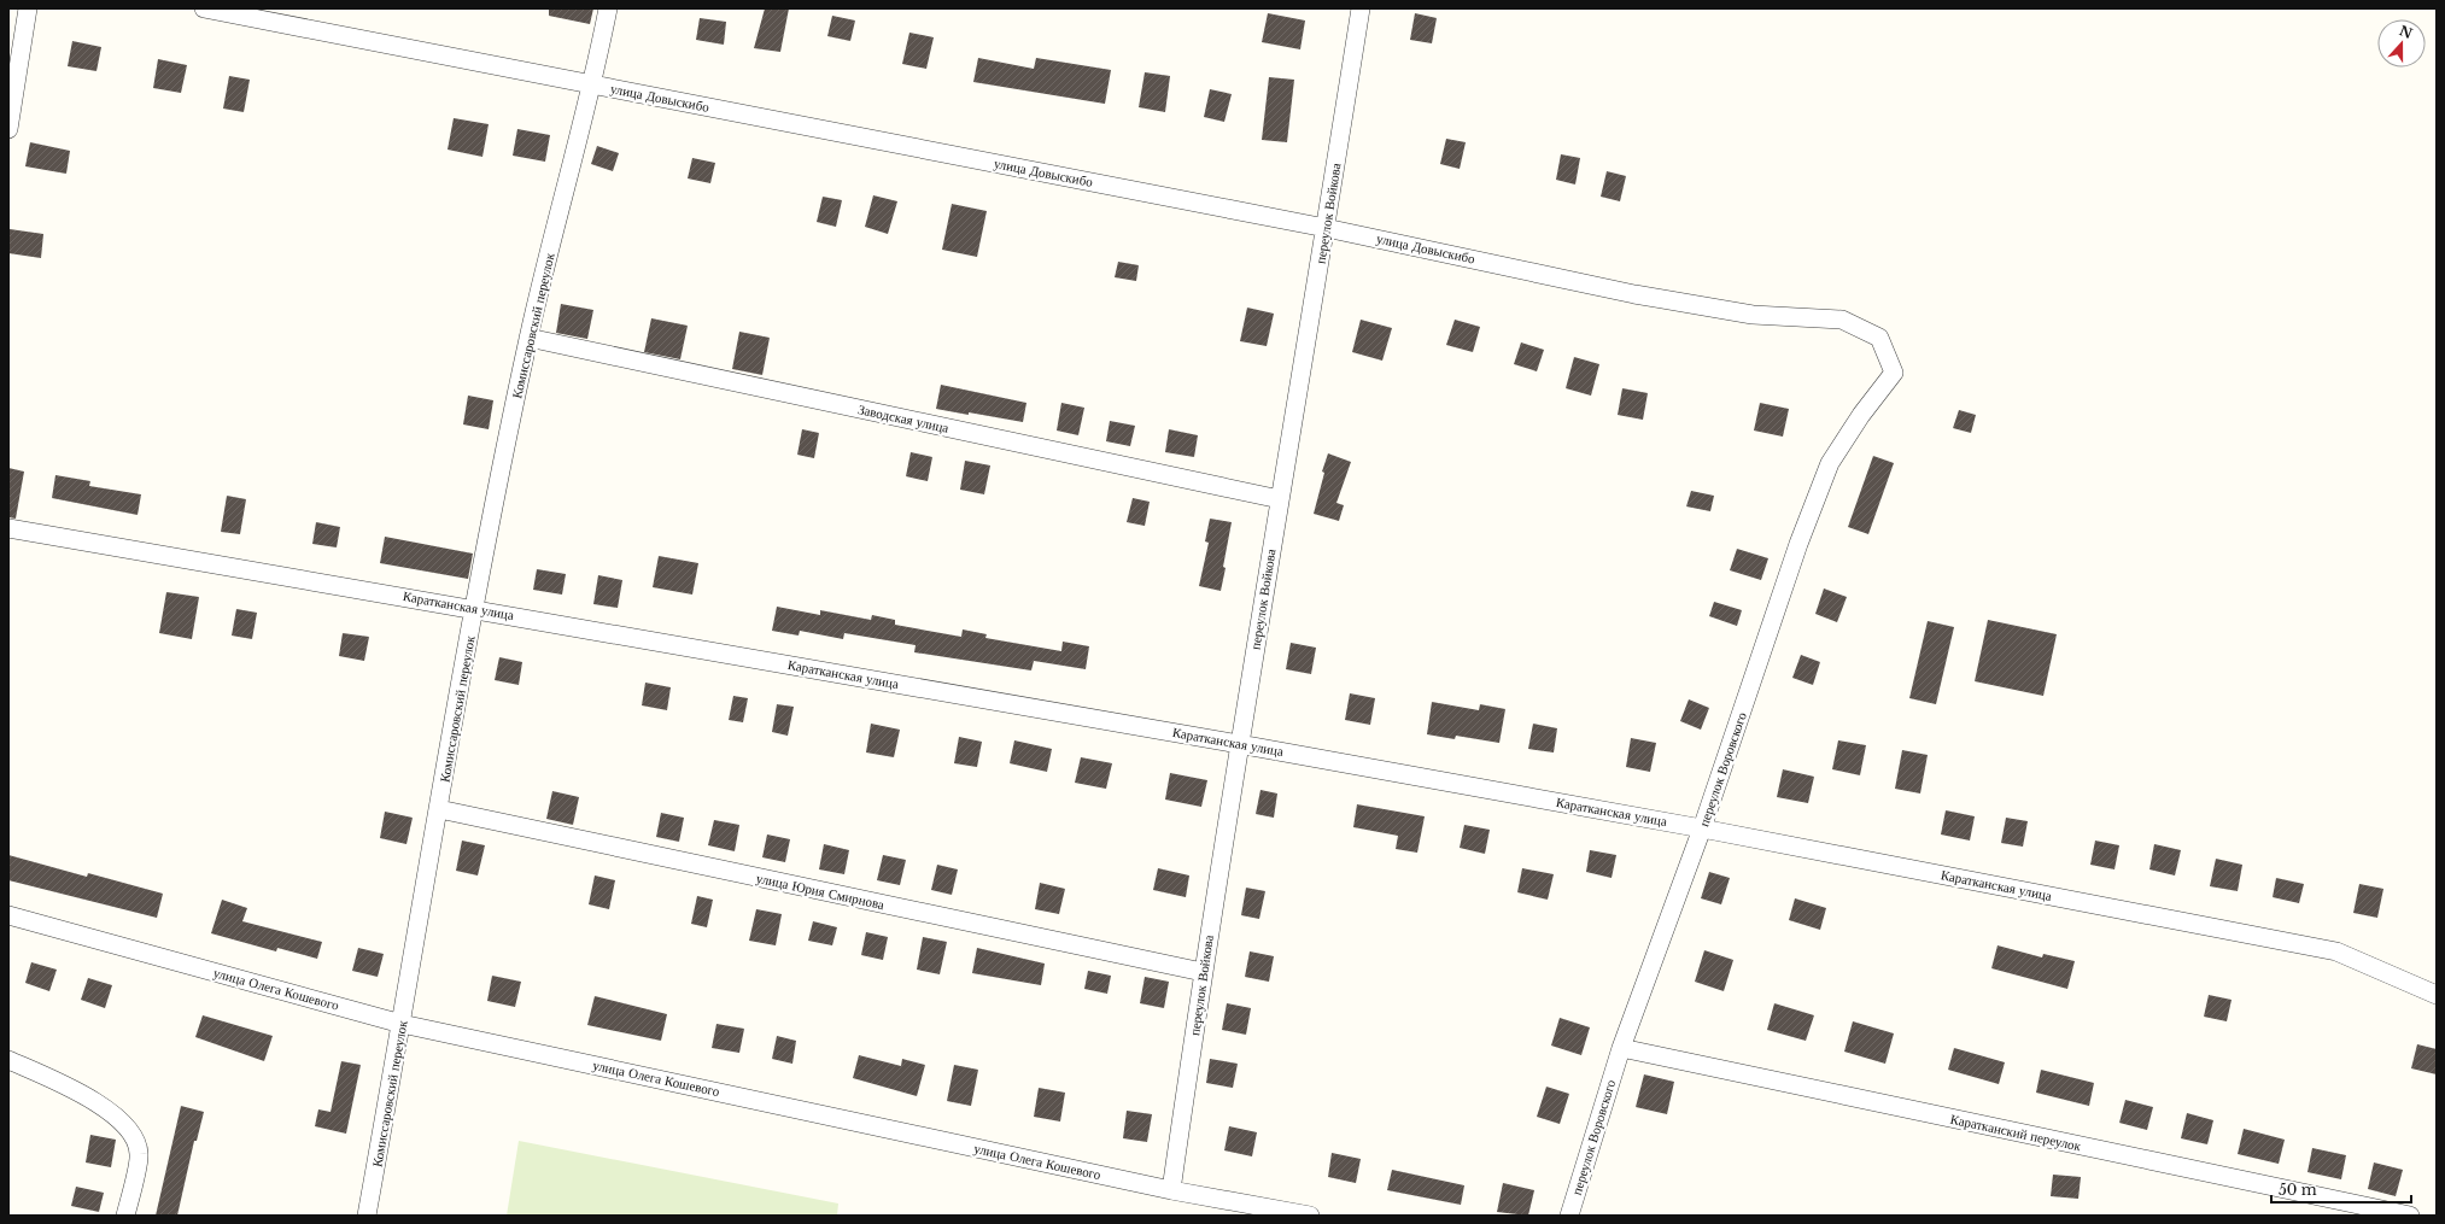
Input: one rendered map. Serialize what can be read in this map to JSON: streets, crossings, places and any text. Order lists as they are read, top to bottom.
{
  "streets": {
    "street": [
      "улица Довыскибо",
      "переулок Войкова",
      "Комиссаровский переулок",
      "Заводская улица",
      "Каратканская улица",
      "переулок Воровского",
      "улица Юрия Смирнова",
      "улица Олега Кошевого",
      "Каратканский переулок"
    ]
  },
  "crossings": [
    ["улица Довыскибо", "переулок Войкова"],
    ["улица Довыскибо", "Комиссаровский переулок"],
    ["улица Довыскибо", "переулок Воровского"],
    ["переулок Войкова", "Заводская улица"],
    ["переулок Войкова", "Каратканская улица"],
    ["переулок Войкова", "улица Юрия Смирнова"],
    ["переулок Войкова", "улица Олега Кошевого"],
    ["Комиссаровский переулок", "Заводская улица"],
    ["Комиссаровский переулок", "Каратканская улица"],
    ["Комиссаровский переулок", "улица Юрия Смирнова"],
    ["Комиссаровский переулок", "улица Олега Кошевого"],
    ["Каратканская улица", "переулок Воровского"],
    ["переулок Воровского", "Каратканский переулок"]
  ],
  "scale_bar": "50 m",
  "north": "top"
}
